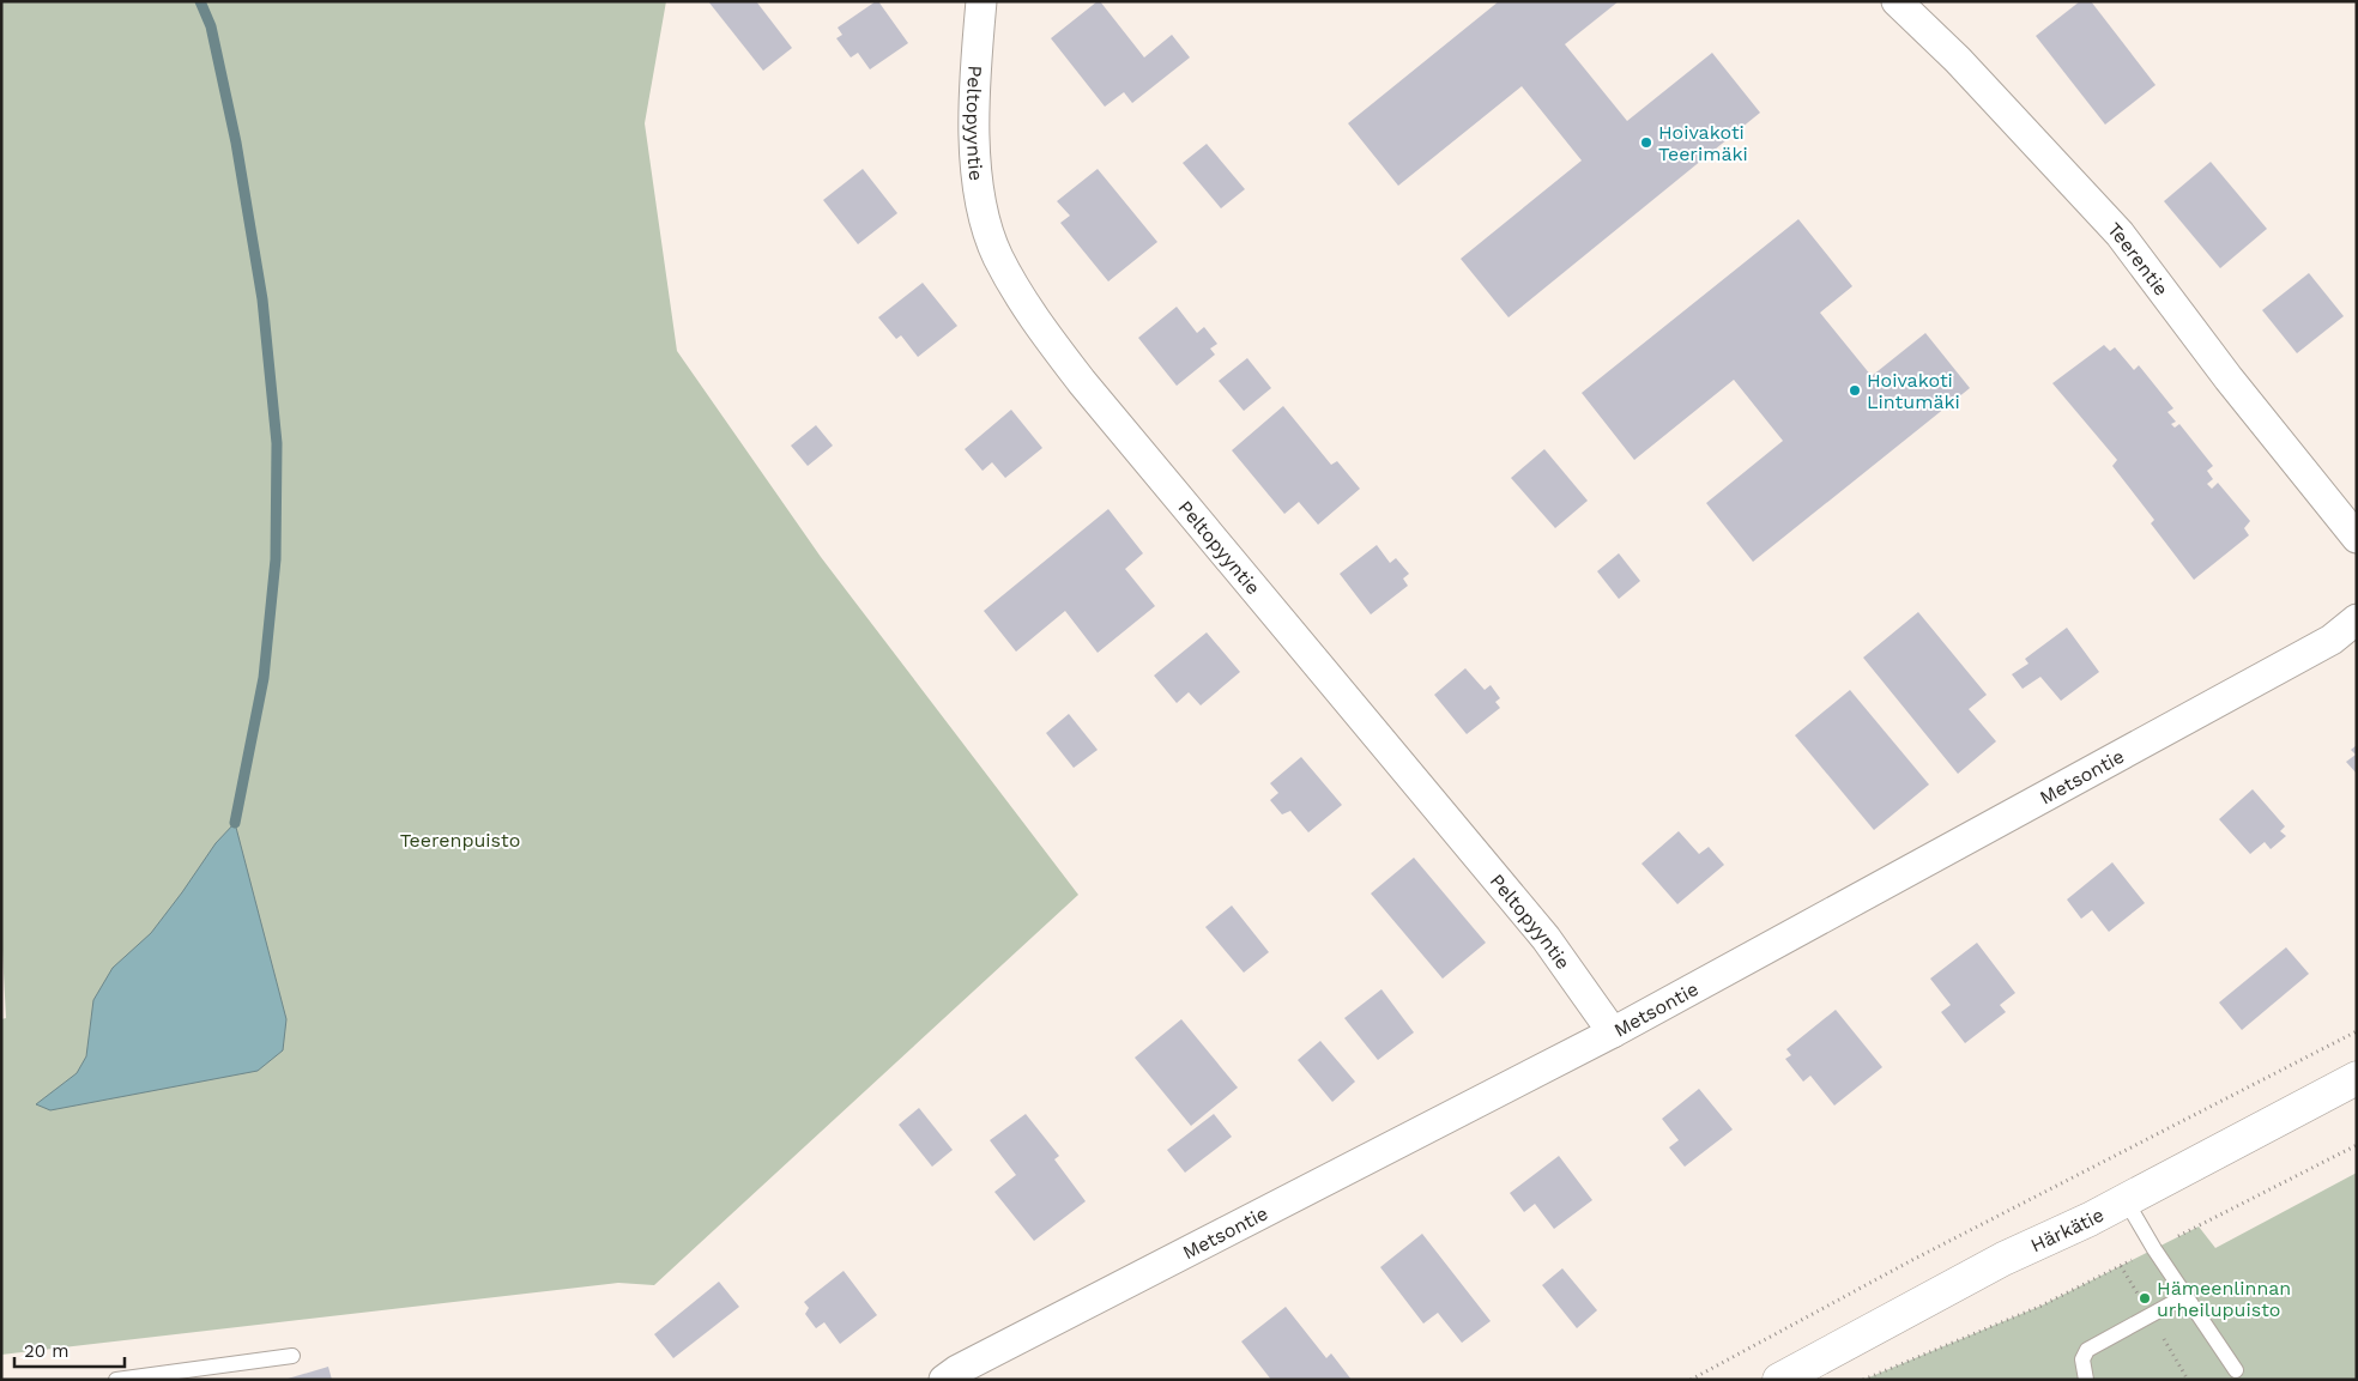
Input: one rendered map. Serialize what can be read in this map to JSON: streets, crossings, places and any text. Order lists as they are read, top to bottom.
{
  "streets": {
    "main road": ["Härkätie"],
    "street": ["Peltopyyntie", "Teerentie", "Metsontie"]
  },
  "crossings": [
    ["Peltopyyntie", "Metsontie"]
  ],
  "parks": ["Teerenpuisto"],
  "places": ["Hoivakoti Teerimäki", "Hoivakoti Lintumäki", "Hämeenlinnan urheilupuisto"],
  "scale_bar": "20 m"
}
